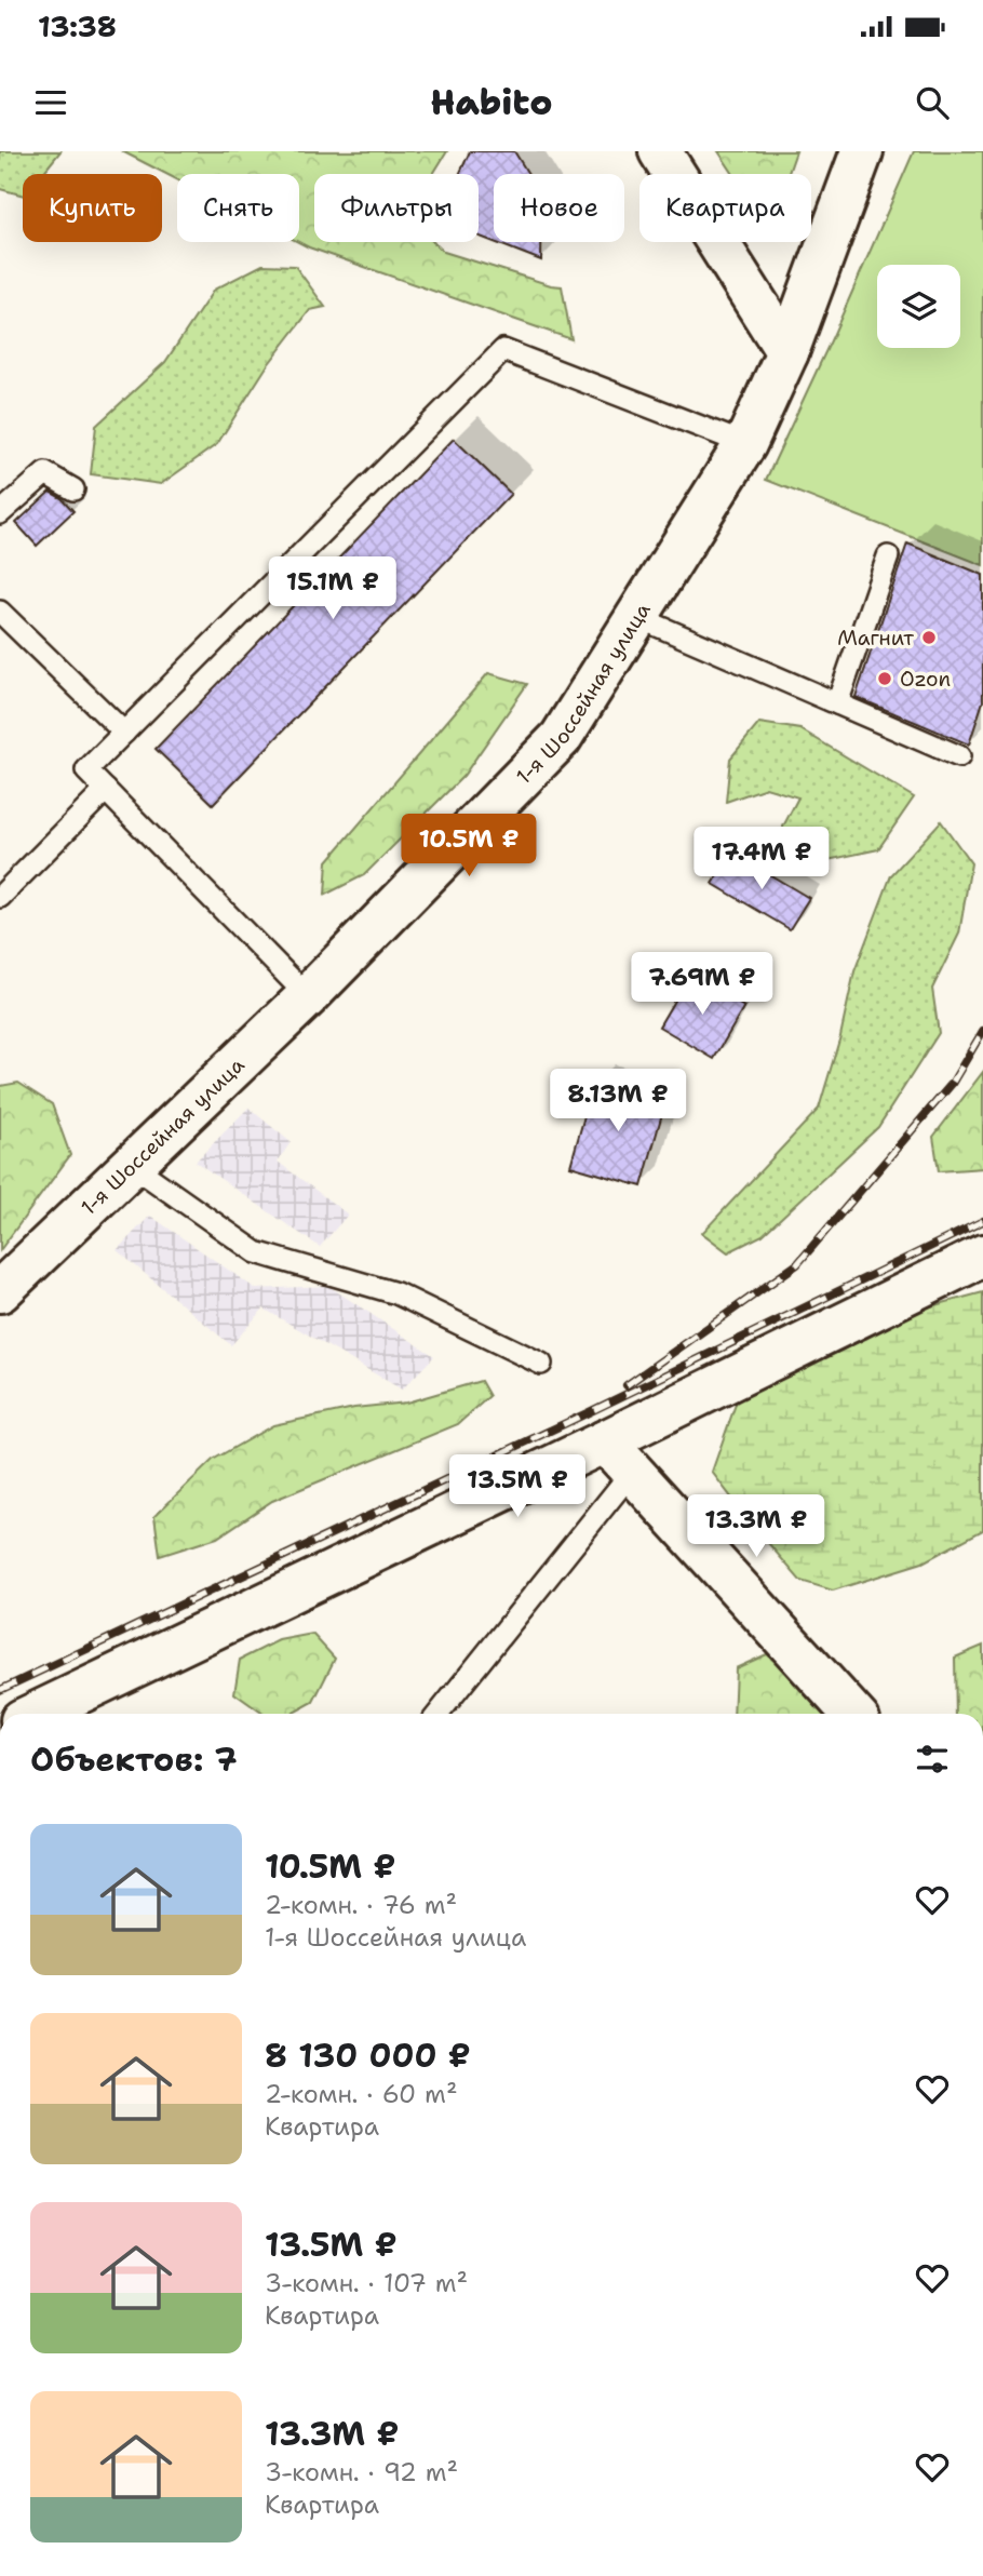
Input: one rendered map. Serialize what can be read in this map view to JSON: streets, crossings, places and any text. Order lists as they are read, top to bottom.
{
  "streets": {
    "street": ["1-я Шоссейная улица"]
  },
  "places": ["Магнит", "Ozon"],
  "page": {
    "status": "13:38",
    "header": "Habito",
    "chip": [
      "Купить",
      "Снять",
      "Фильтры",
      "Новое",
      "Квартира"
    ],
    "price": [
      "15.1M ₽",
      "10.5M ₽",
      "17.4M ₽",
      "7.69M ₽",
      "8.13M ₽",
      "13.5M ₽",
      "13.3M ₽"
    ],
    "heading": "Объектов: 7",
    "list": [
      {
        "name": "10.5M ₽",
        "note": "2-комн. · 76 m² · 1-я Шоссейная улица"
      },
      {
        "name": "8 130 000 ₽",
        "note": "2-комн. · 60 m² · Квартира"
      },
      {
        "name": "13.5M ₽",
        "note": "3-комн. · 107 m² · Квартира"
      },
      {
        "name": "13.3M ₽",
        "note": "3-комн. · 92 m² · Квартира"
      }
    ]
  }
}
